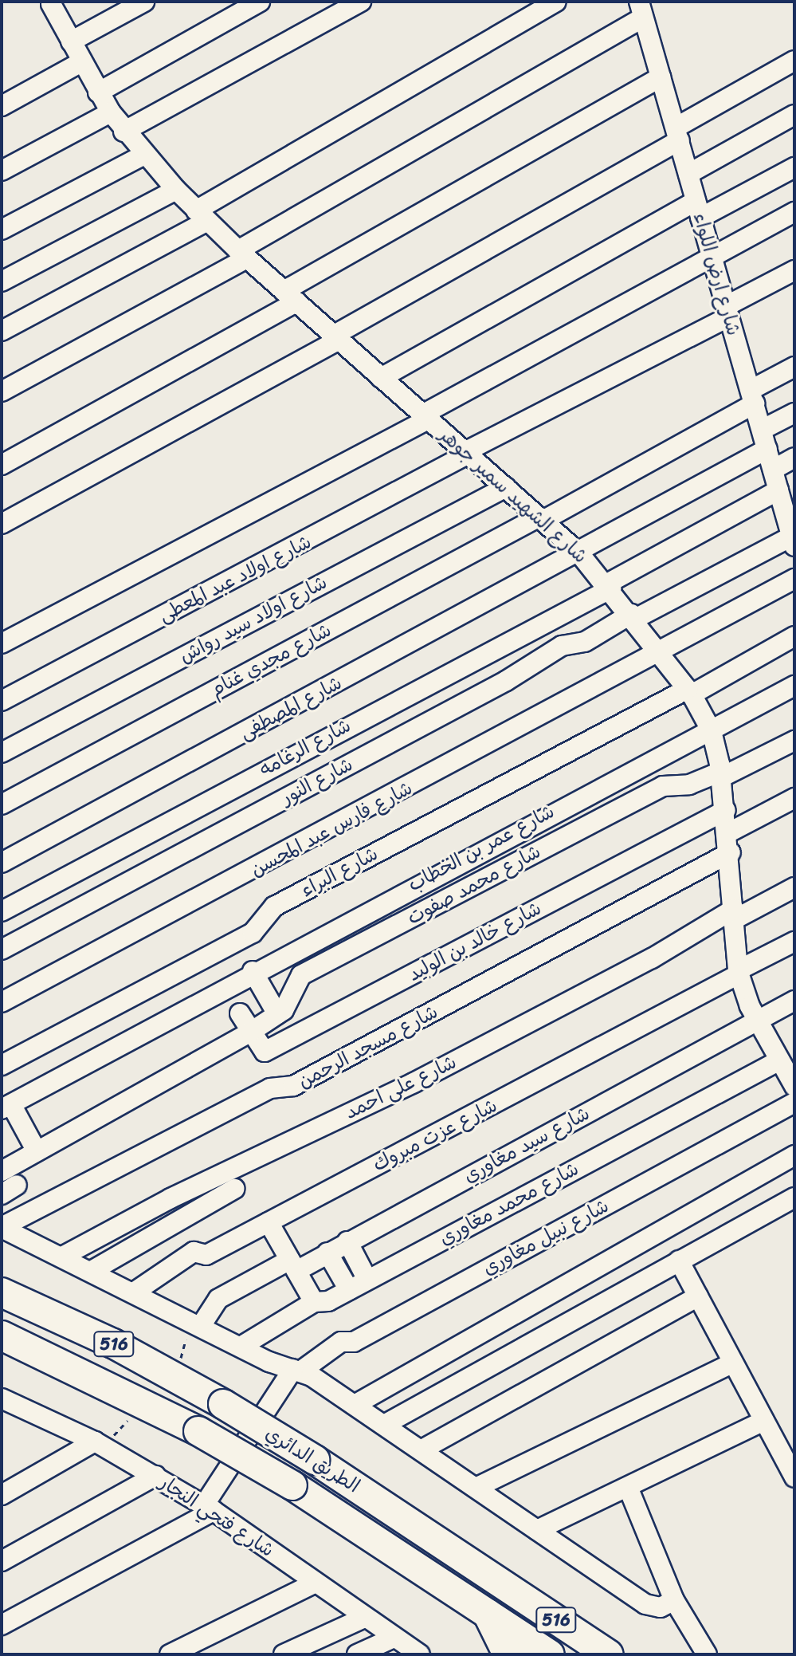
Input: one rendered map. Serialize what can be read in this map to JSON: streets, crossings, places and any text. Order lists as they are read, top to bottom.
{
  "streets": {
    "highway": ["516", "الطريق الدائري"],
    "street": [
      "شارع ارض اللواء",
      "شارع الشهيد سمير جوهر",
      "شارع اولاد عبد المعطى",
      "شارع اولاد سيد رواش",
      "شارع مجدي غنام",
      "شارع المصطفى",
      "شارع الرغامه",
      "شارع النور",
      "شارع فارس عبد المحسن",
      "شارع عمر بن الخطاب",
      "شارع البراء",
      "شارع محمد صفوت",
      "شارع خالد بن الوليد",
      "شارع مسجد الرحمن",
      "شارع على احمد",
      "شارع عزت مبروك",
      "شارع سيد مغاوري",
      "شارع محمد مغاوري",
      "شارع نبيل مغاوري",
      "شارع فتحي النجار"
    ]
  },
  "crossings": [
    ["شارع ارض اللواء", "شارع اولاد عبد المعطى"],
    ["شارع ارض اللواء", "شارع مجدي غنام"],
    ["شارع ارض اللواء", "شارع المصطفى"],
    ["شارع ارض اللواء", "شارع الرغامه"],
    ["شارع ارض اللواء", "شارع النور"],
    ["شارع الشهيد سمير جوهر", "شارع اولاد عبد المعطى"],
    ["شارع الشهيد سمير جوهر", "شارع اولاد سيد رواش"],
    ["شارع الشهيد سمير جوهر", "شارع مجدي غنام"],
    ["شارع الشهيد سمير جوهر", "شارع المصطفى"],
    ["شارع الشهيد سمير جوهر", "شارع الرغامه"],
    ["شارع الشهيد سمير جوهر", "شارع النور"],
    ["شارع الشهيد سمير جوهر", "شارع فارس عبد المحسن"],
    ["شارع الشهيد سمير جوهر", "شارع عمر بن الخطاب"],
    ["شارع الشهيد سمير جوهر", "شارع البراء"],
    ["شارع الشهيد سمير جوهر", "شارع محمد صفوت"],
    ["شارع الشهيد سمير جوهر", "شارع خالد بن الوليد"],
    ["شارع الشهيد سمير جوهر", "شارع مسجد الرحمن"],
    ["شارع الشهيد سمير جوهر", "شارع على احمد"],
    ["شارع الشهيد سمير جوهر", "شارع عزت مبروك"],
    ["شارع الشهيد سمير جوهر", "شارع سيد مغاوري"],
    ["شارع الشهيد سمير جوهر", "شارع محمد مغاوري"],
    ["شارع محمد صفوت", "شارع خالد بن الوليد"]
  ]
}
